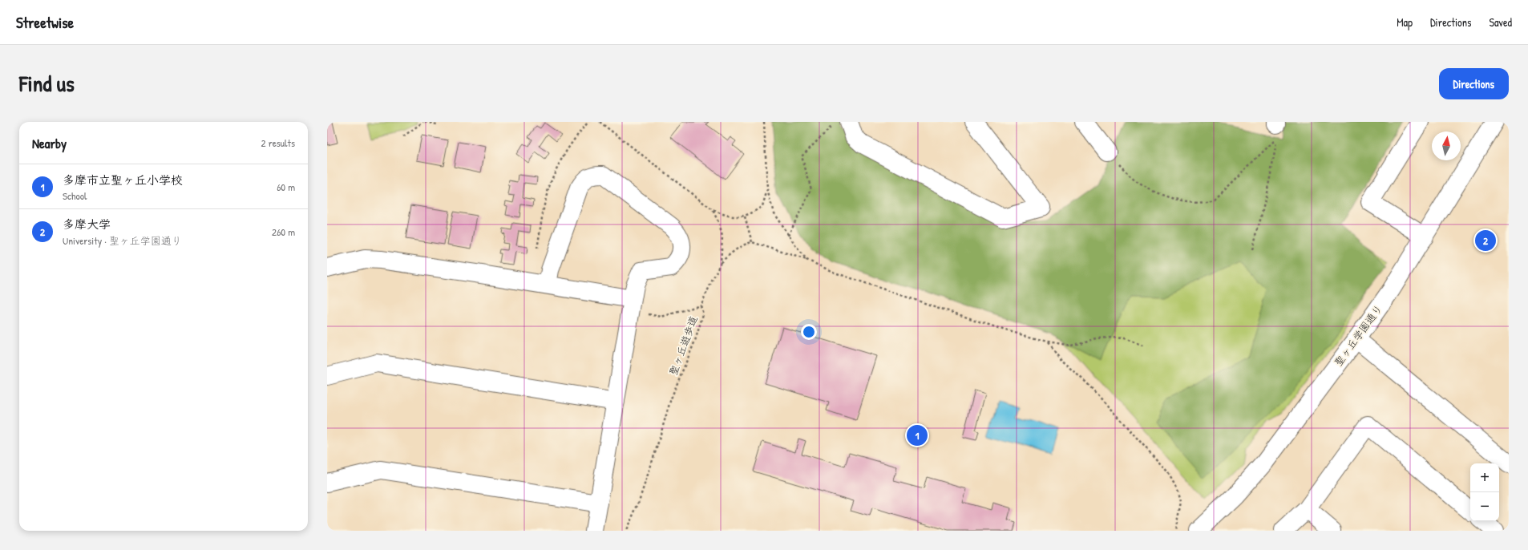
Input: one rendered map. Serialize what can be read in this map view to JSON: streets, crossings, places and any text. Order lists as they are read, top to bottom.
{
  "streets": {
    "street": ["聖ヶ丘学園通り"],
    "path": ["聖ヶ丘遊歩道"]
  },
  "north": "top",
  "page": {
    "header": "Streetwise",
    "nav": ["Map", "Directions", "Saved"],
    "title": "Find us",
    "buttons": "Directions",
    "heading": ["Nearby", "2 results"],
    "list": [
      {
        "mark": "1",
        "name": "多摩市立聖ヶ丘小学校",
        "note": "School",
        "value": "60 m"
      },
      {
        "mark": "2",
        "name": "多摩大学",
        "note": "University · 聖ヶ丘学園通り",
        "value": "260 m"
      }
    ],
    "pins": ["2", "1"],
    "map_buttons": ["+", "−"]
  }
}
